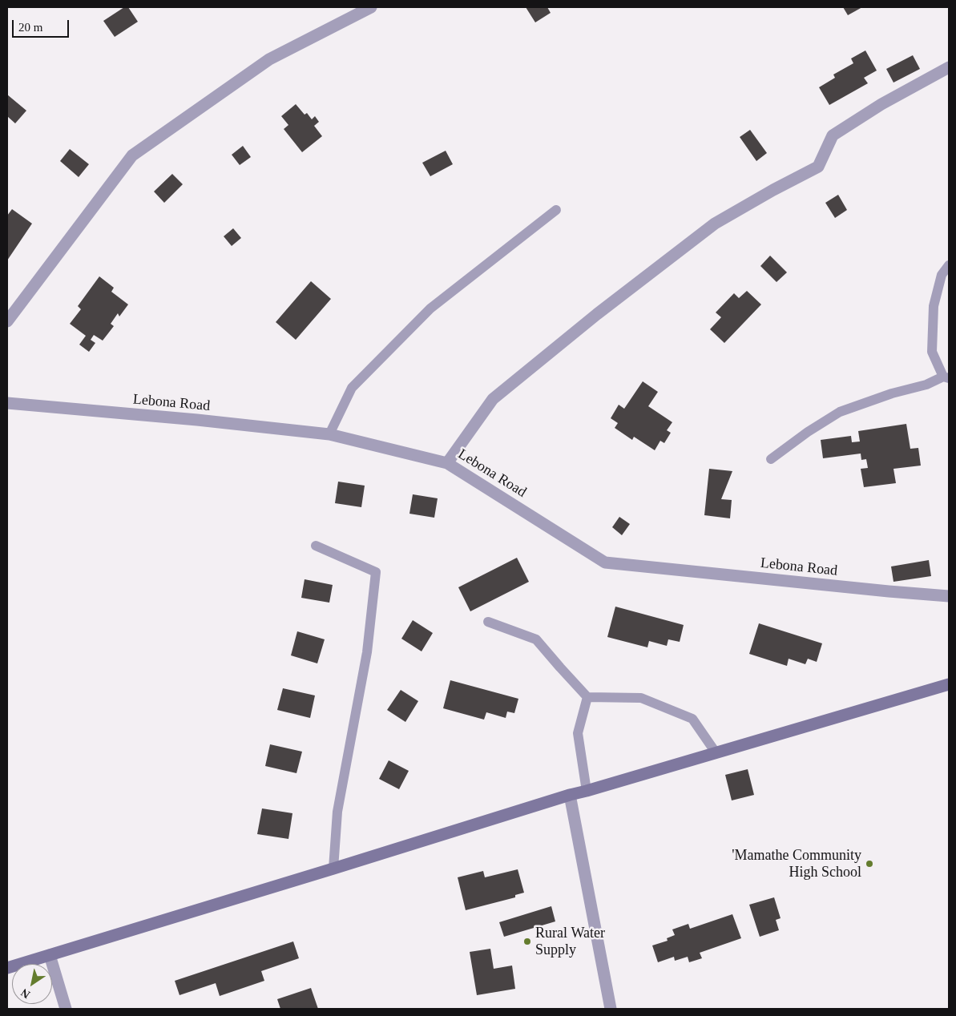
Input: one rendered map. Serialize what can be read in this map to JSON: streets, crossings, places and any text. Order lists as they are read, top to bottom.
{
  "streets": {
    "street": ["Lebona Road"]
  },
  "places": ["'Mamathe Community High School", "Rural Water Supply"],
  "scale_bar": "20 m",
  "north": "bottom left"
}
